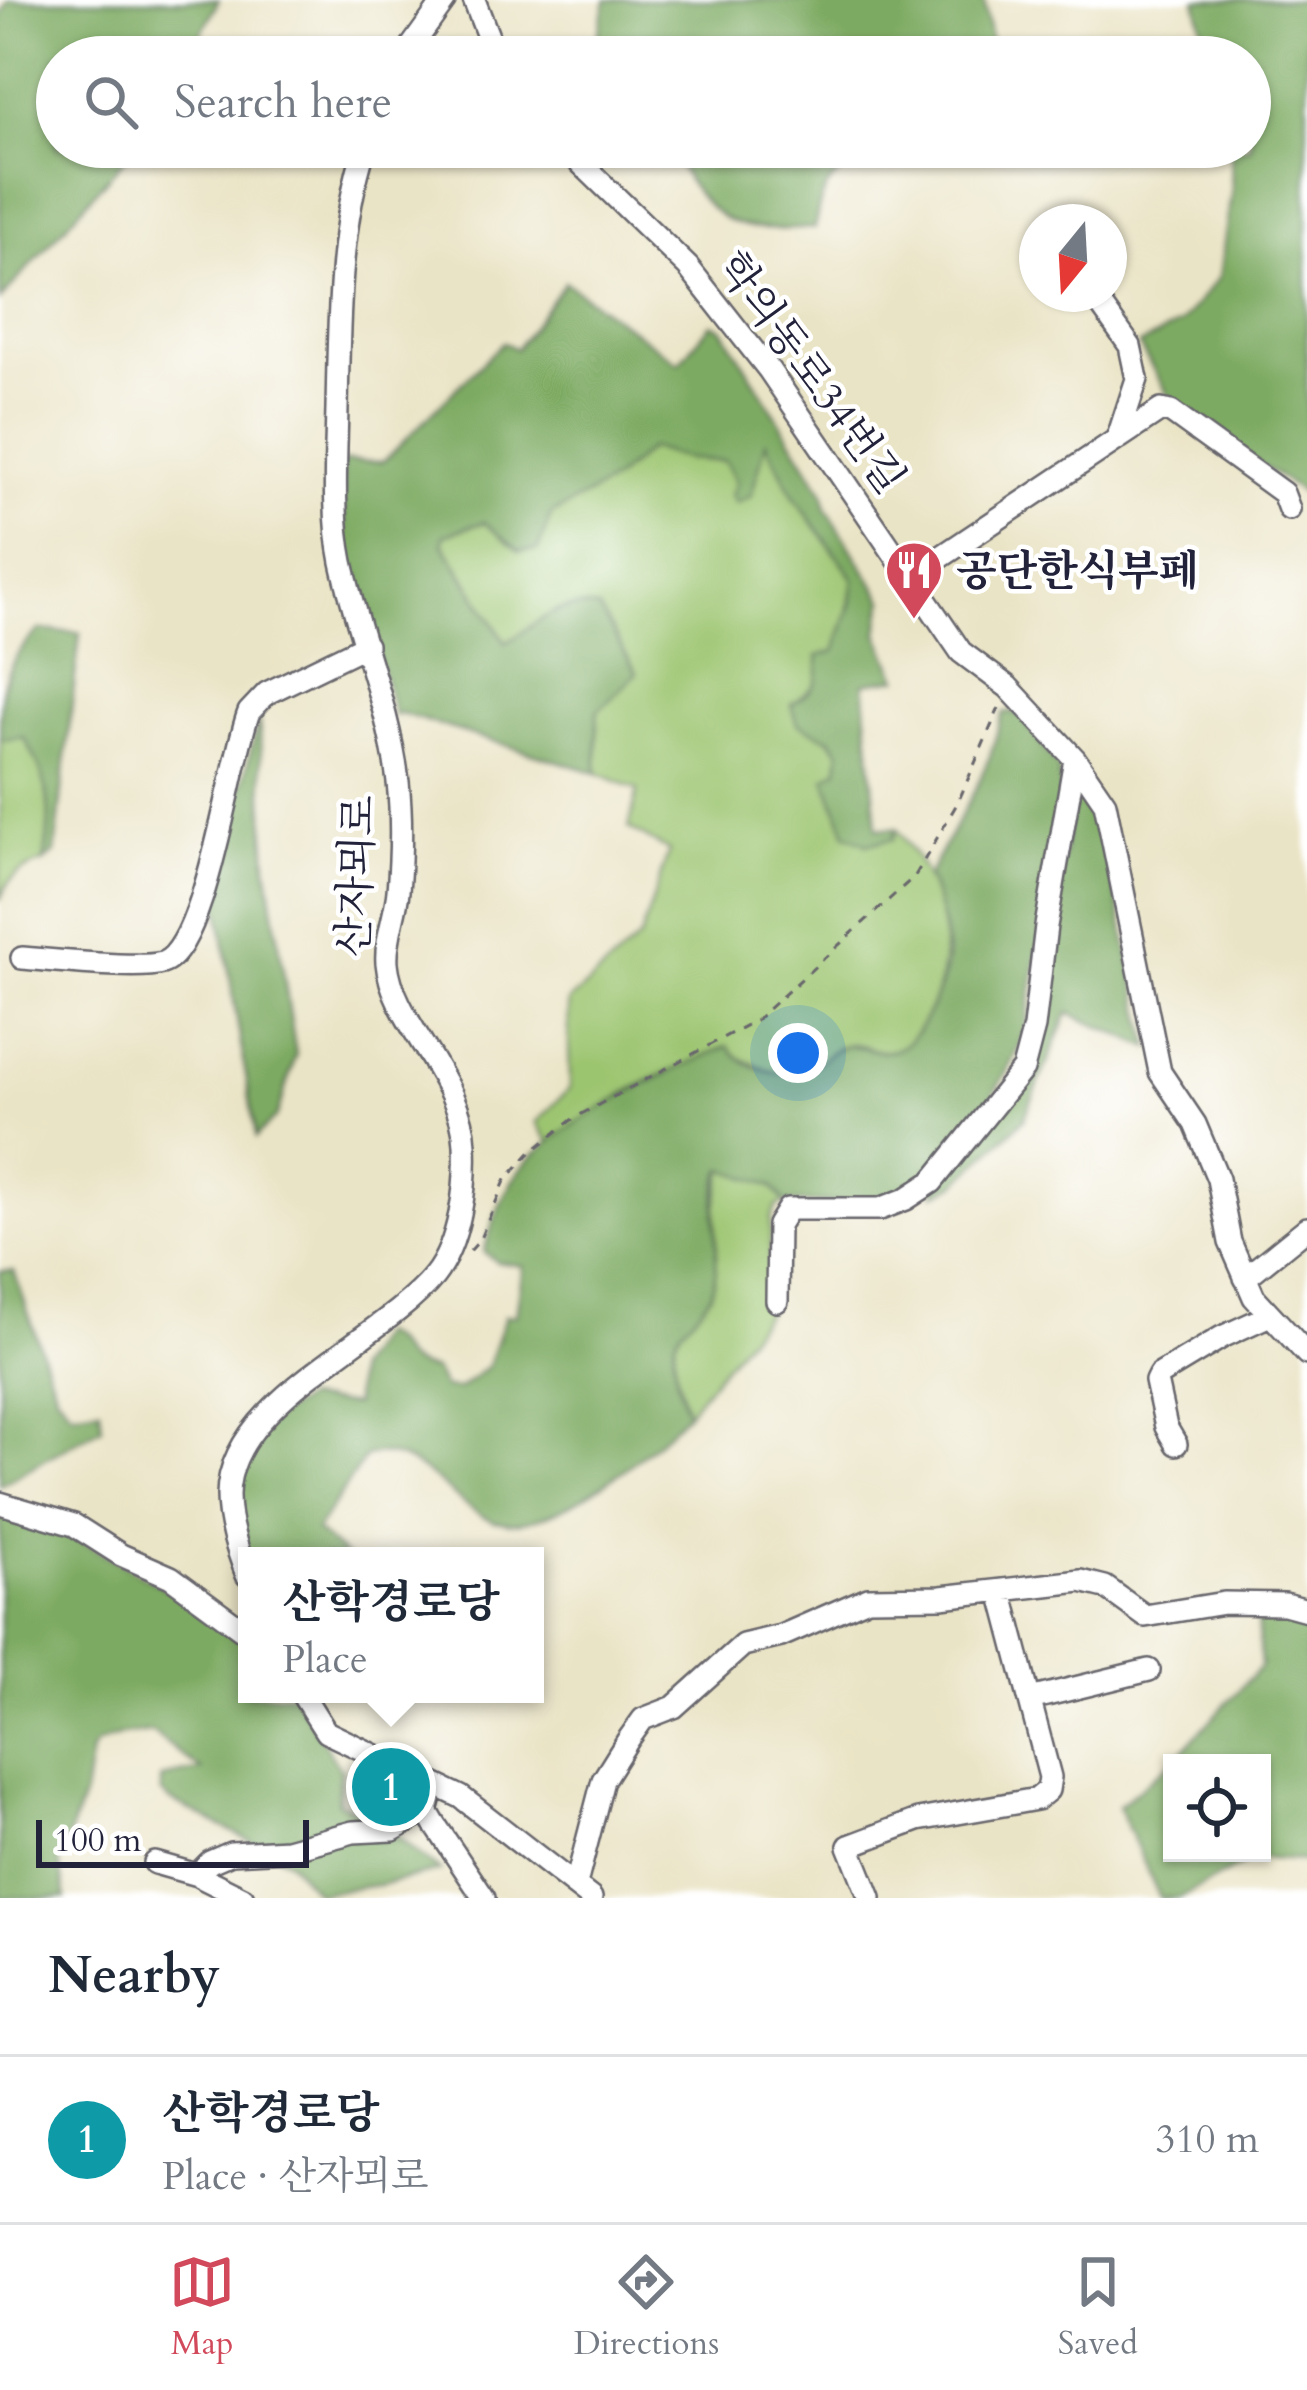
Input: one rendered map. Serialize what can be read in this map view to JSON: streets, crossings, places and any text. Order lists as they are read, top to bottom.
{
  "streets": {
    "street": ["학의동로34번길", "산자뫼로"]
  },
  "places": {
    "restaurant": ["공단한식부페"]
  },
  "scale_bar": "100 m",
  "north": "bottom",
  "page": {
    "search": "Search here",
    "popup": ["산학경로당", "Place"],
    "pins": "1",
    "scale": "100 m",
    "heading": "Nearby",
    "list": [
      {
        "mark": "1",
        "name": "산학경로당",
        "note": "Place · 산자뫼로",
        "value": "310 m"
      }
    ],
    "nav": ["Map", "Directions", "Saved"]
  }
}
